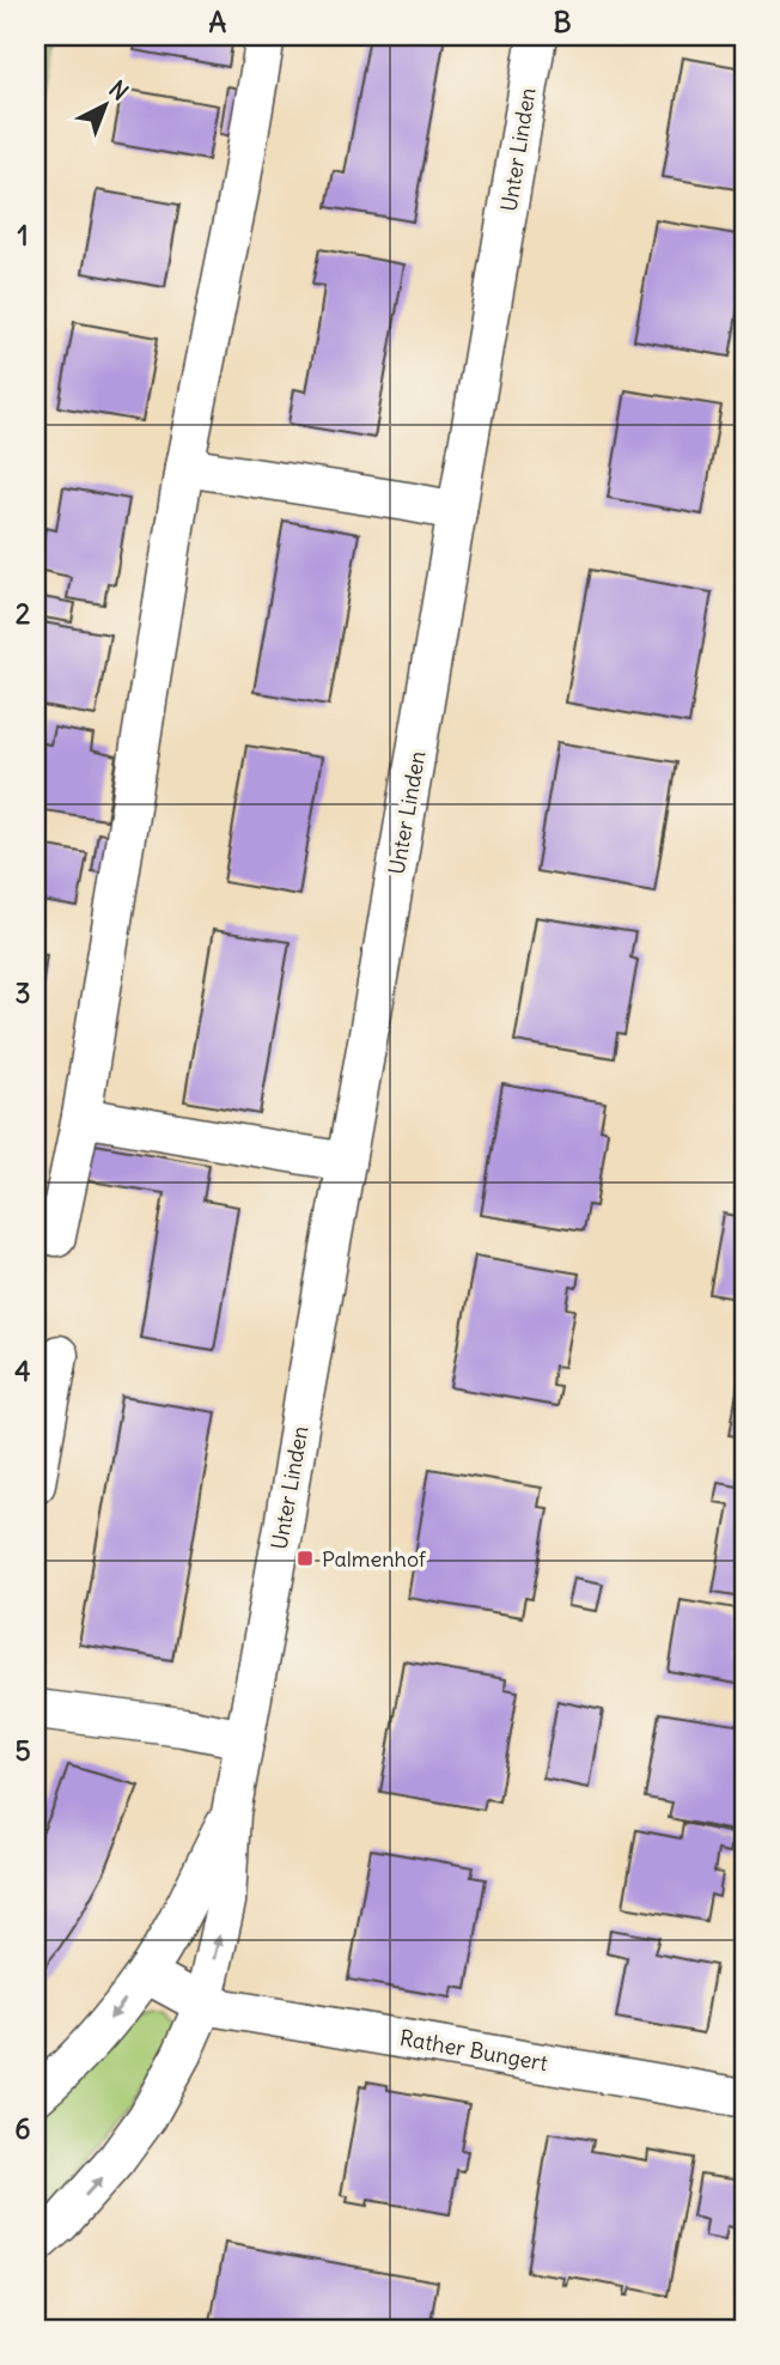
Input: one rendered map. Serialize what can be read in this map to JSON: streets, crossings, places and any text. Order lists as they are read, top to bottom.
{
  "streets": {
    "street": ["Unter Linden", "Rather Bungert"]
  },
  "crossings": [
    ["Unter Linden", "Rather Bungert"]
  ],
  "places": {
    "transit": ["Palmenhof"]
  },
  "north": "top right",
  "grid": {
    "columns": ["A", "B"],
    "rows": [
      "1",
      "2",
      "3",
      "4",
      "5",
      "6"
    ]
  }
}
